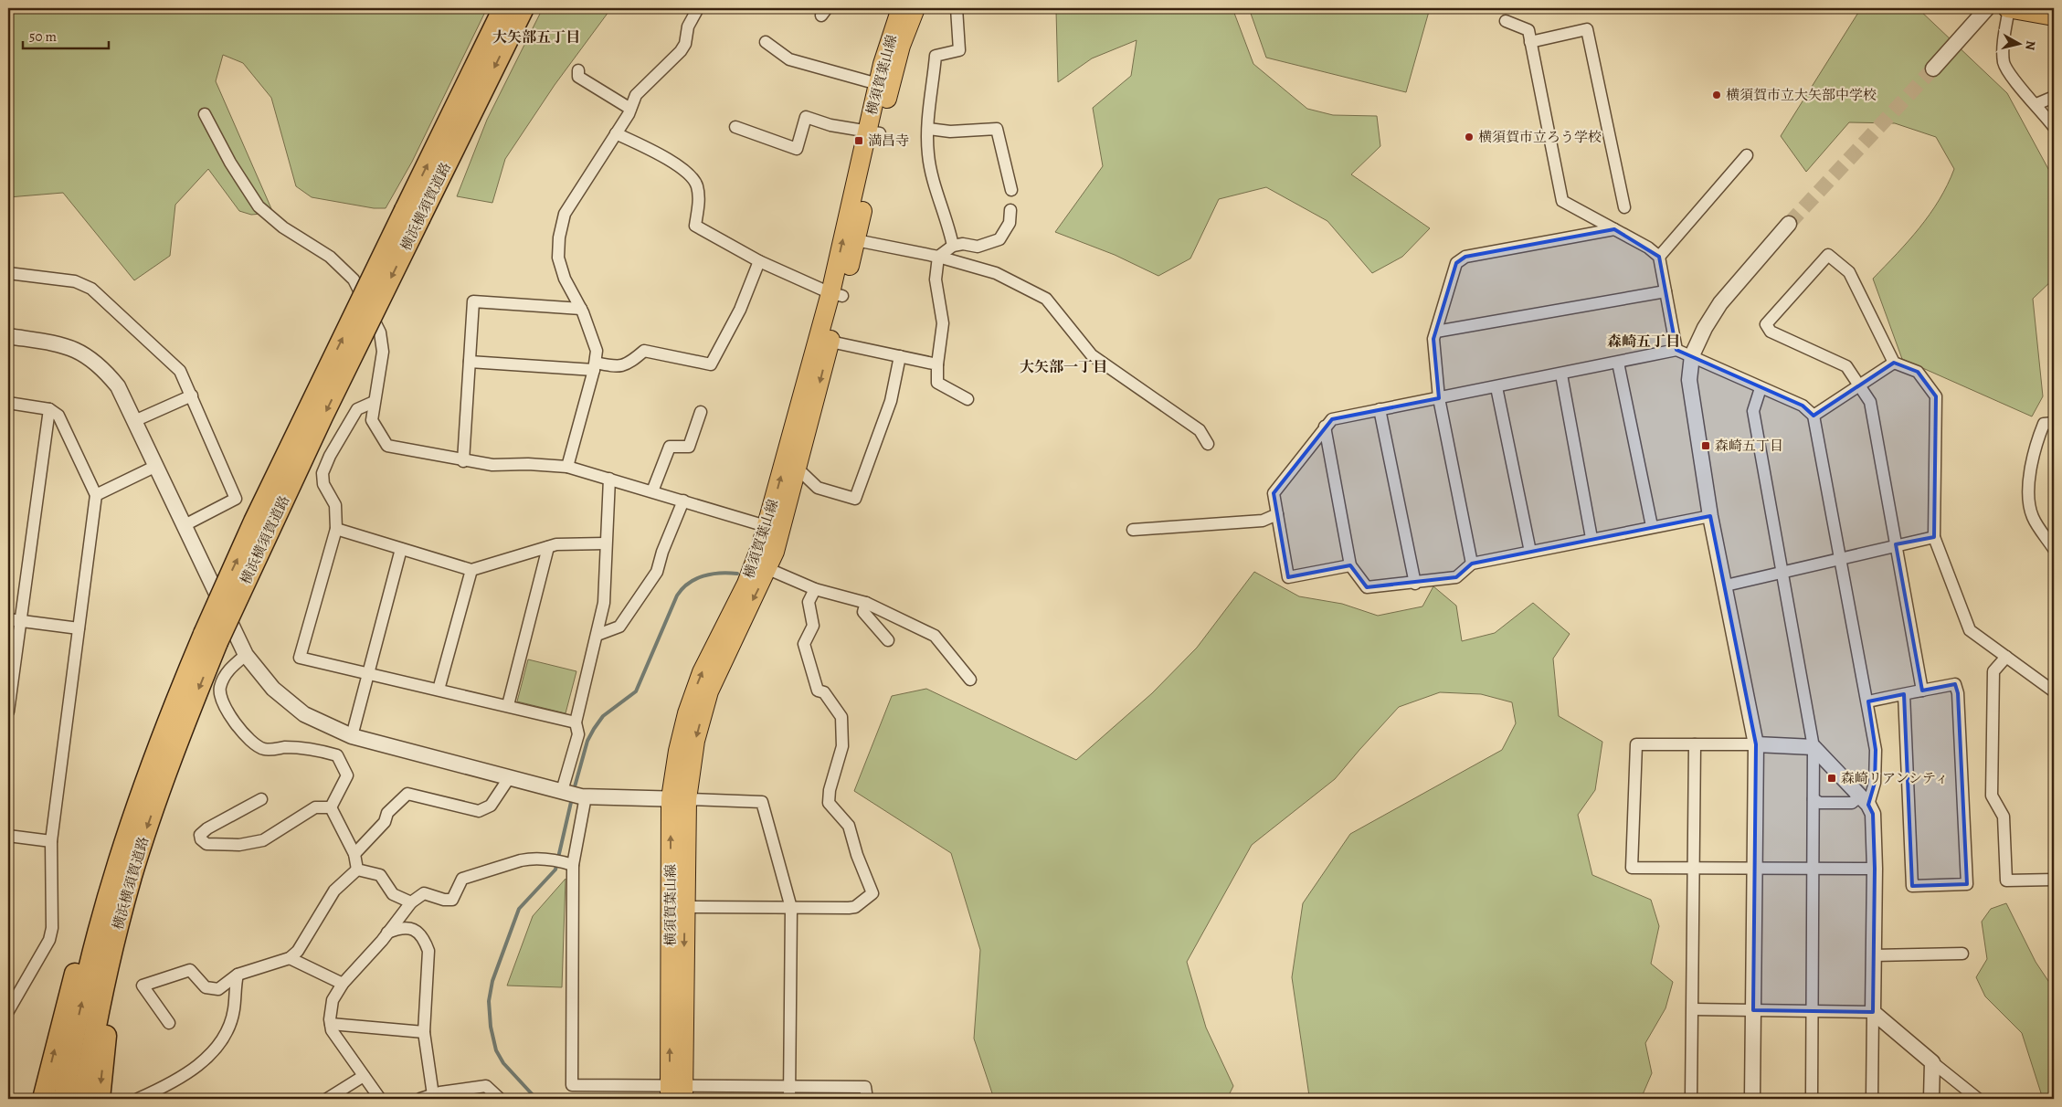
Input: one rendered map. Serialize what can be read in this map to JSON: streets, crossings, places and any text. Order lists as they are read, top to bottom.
{
  "streets": {
    "highway": ["横浜横須賀道路"],
    "main road": ["横須賀葉山線"]
  },
  "districts": ["大矢部五丁目", "森崎五丁目", "大矢部一丁目"],
  "places": {
    "other": ["横須賀市立大矢部中学校", "横須賀市立ろう学校"],
    "transit": ["満昌寺", "森崎五丁目", "森崎リアンシティ"]
  },
  "scale_bar": "50 m",
  "north": "right"
}
